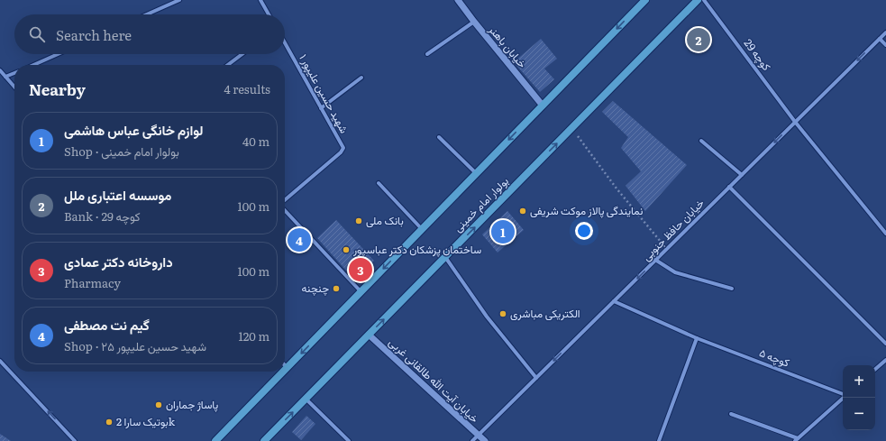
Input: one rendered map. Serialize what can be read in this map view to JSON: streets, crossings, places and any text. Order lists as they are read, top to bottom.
{
  "streets": {
    "main road": ["بولوار امام خمینی"],
    "street": [
      "خیابان باهنر",
      "کوچه 29",
      "شهید حسین علیپور ۱",
      "خیابان حافظ جنوبی",
      "کوچه ۵",
      "خیابان آیت الله طالقانی غربی"
    ]
  },
  "crossings": [
    ["کوچه 29", "خیابان حافظ جنوبی"],
    ["بولوار امام خمینی", "خیابان آیت الله طالقانی غربی"],
    ["خیابان حافظ جنوبی", "کوچه ۵"],
    ["خیابان حافظ جنوبی", "خیابان آیت الله طالقانی غربی"]
  ],
  "one_way": ["خیابان حافظ جنوبی"],
  "places": [
    "نمایندگی پالاز موکت شریفی",
    "بانک ملی",
    "ساختمان پزشکان دکتر عباسپور",
    "چنچنه",
    "الکتریکی مباشری",
    "پاساژ جماران",
    "بوتیک سارا 2k"
  ],
  "page": {
    "search": "Search here",
    "pins": [
      "2",
      "1",
      "4",
      "3"
    ],
    "heading": ["Nearby", "4 results"],
    "list": [
      {
        "mark": "1",
        "name": "لوازم خانگی عباس هاشمی",
        "note": "Shop · بولوار امام خمینی",
        "value": "40 m"
      },
      {
        "mark": "2",
        "name": "موسسه اعتباری ملل",
        "note": "Bank · کوچه 29",
        "value": "100 m"
      },
      {
        "mark": "3",
        "name": "داروخانه دکتر عمادی",
        "note": "Pharmacy",
        "value": "100 m"
      },
      {
        "mark": "4",
        "name": "گیم نت مصطفی",
        "note": "Shop · شهید حسین علیپور ۲۵",
        "value": "120 m"
      }
    ],
    "map_buttons": ["+", "−"]
  }
}
